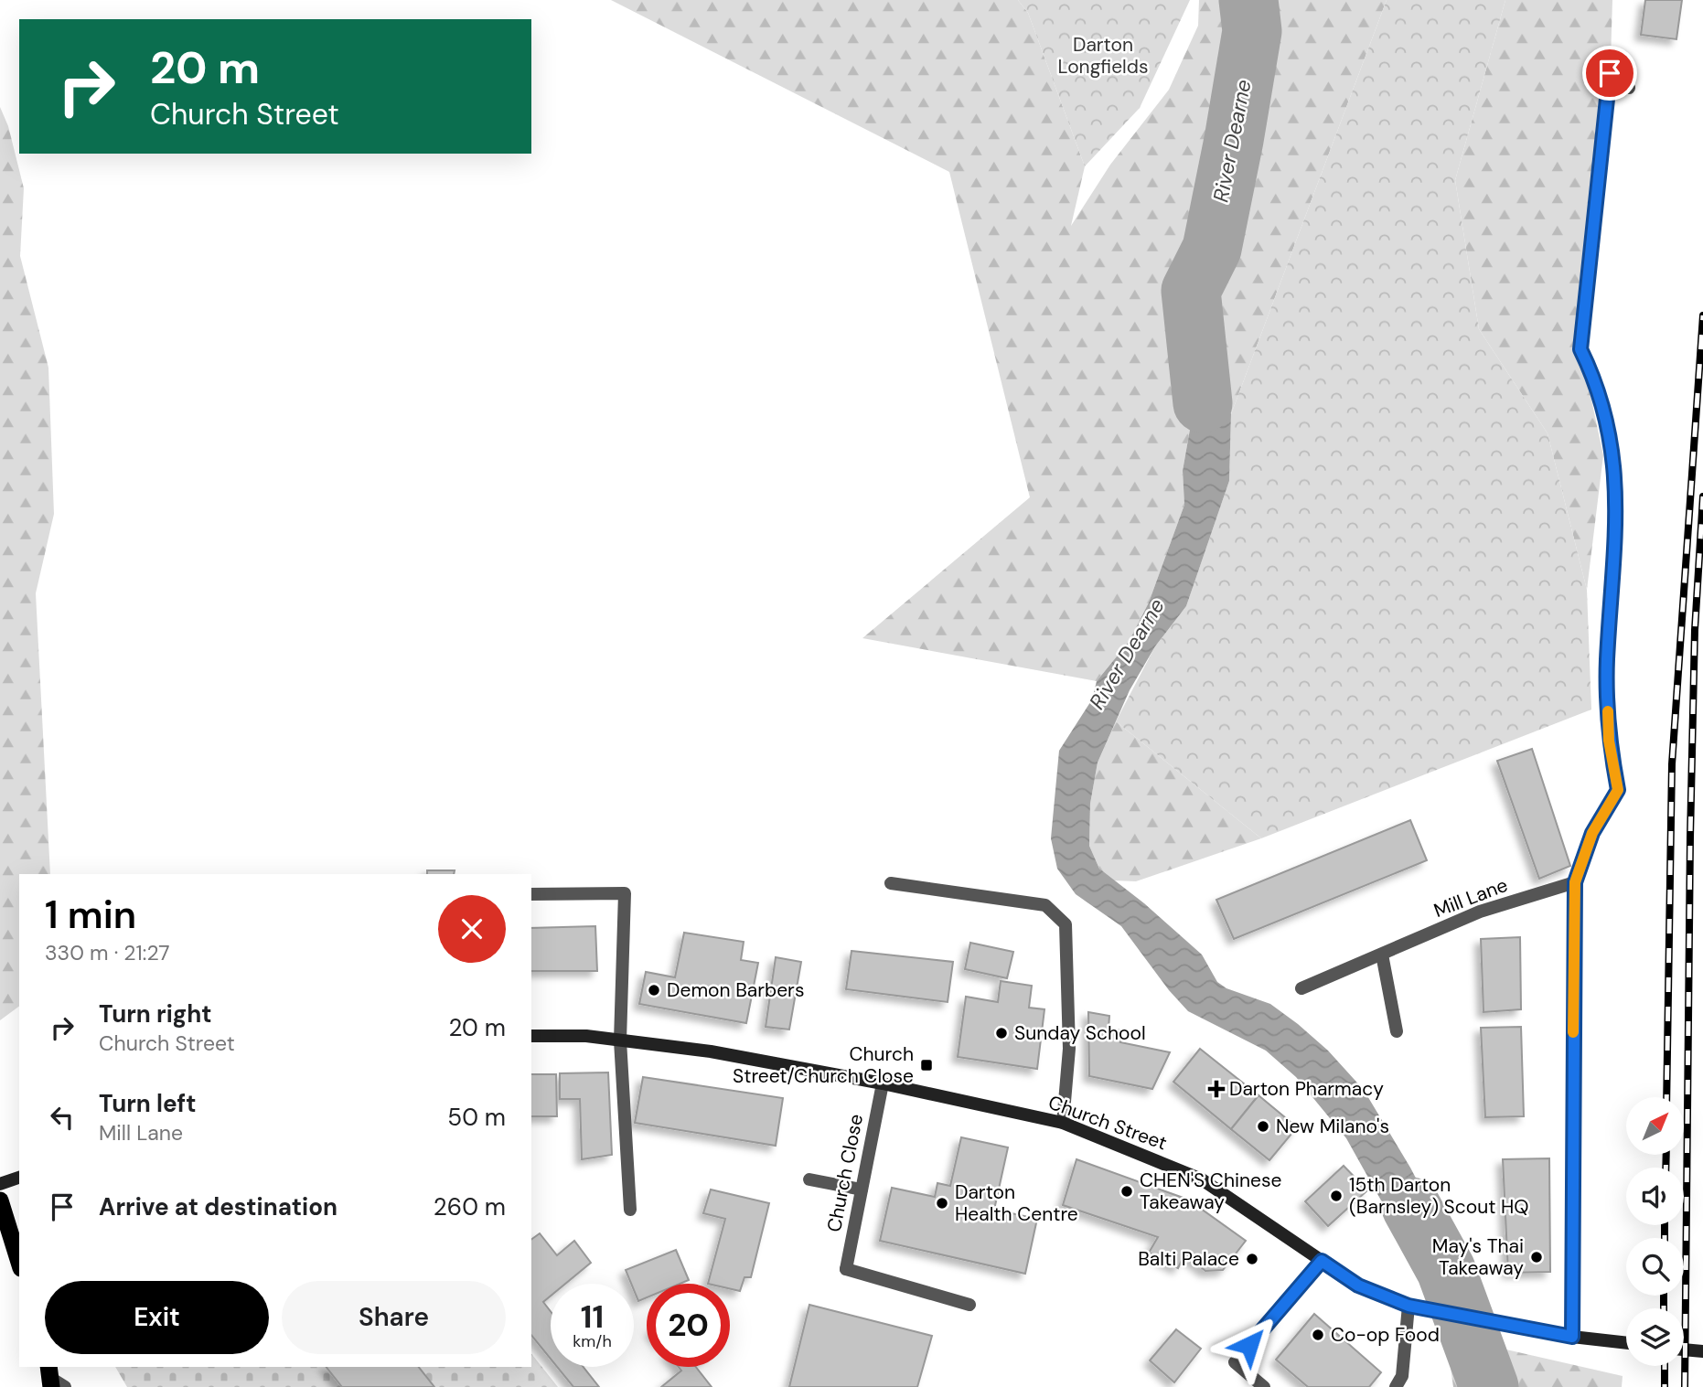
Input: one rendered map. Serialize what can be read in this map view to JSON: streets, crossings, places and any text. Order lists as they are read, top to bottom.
{
  "streets": {
    "main road": ["Church Street"],
    "street": ["Mill Lane", "Church Close"]
  },
  "crossings": [
    ["Church Street", "Church Close"]
  ],
  "water": ["River Dearne"],
  "parks": ["Darton Longfields"],
  "places": {
    "other": [
      "Demon Barbers",
      "Sunday School",
      "New Milano's",
      "CHEN'S Chinese Takeaway",
      "15th Darton (Barnsley) Scout HQ",
      "Darton Health Centre",
      "May's Thai Takeaway",
      "Balti Palace",
      "Co-op Food"
    ],
    "transit": ["Church Street/Church Close"],
    "health": ["Darton Pharmacy"]
  },
  "north": "top right",
  "page": {
    "turn": ["20 m", "Church Street"],
    "heading": ["1 min", "330 m · 21:27"],
    "list": [
      {
        "name": "Turn right",
        "note": "Church Street",
        "value": "20 m"
      },
      {
        "name": "Turn left",
        "note": "Mill Lane",
        "value": "50 m"
      },
      {
        "name": "Arrive at destination",
        "value": "260 m"
      }
    ],
    "buttons": ["Exit", "Share"],
    "speed": "11 km/h",
    "limit": "20"
  }
}
